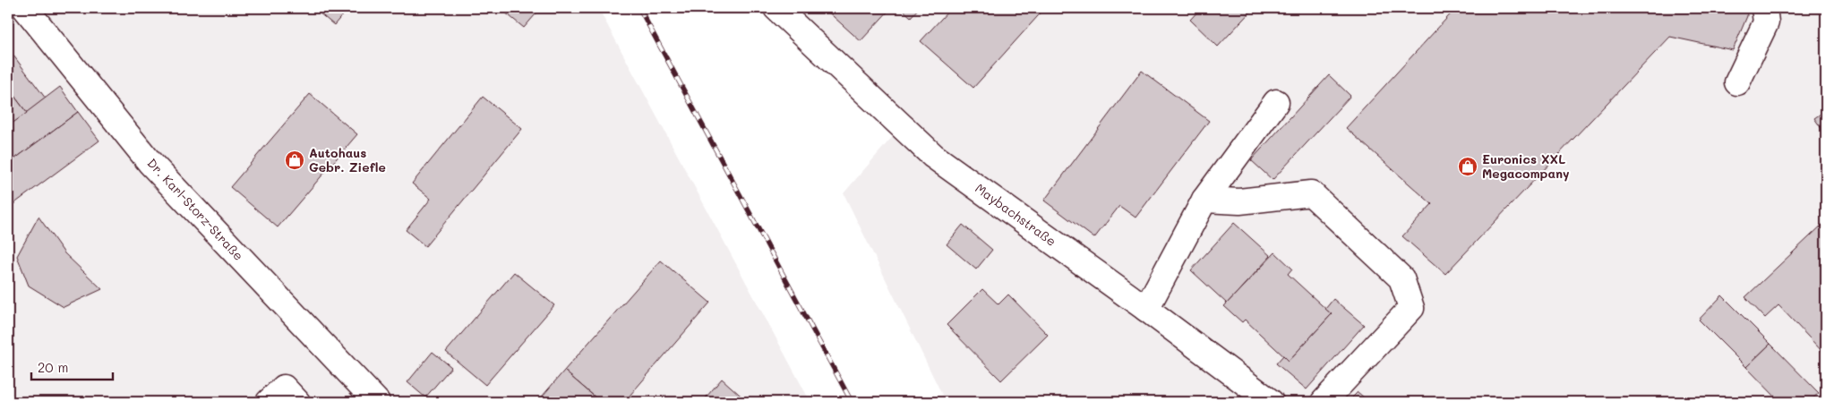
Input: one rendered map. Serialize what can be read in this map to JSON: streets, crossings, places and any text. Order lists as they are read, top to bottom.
{
  "streets": {
    "street": ["Dr. Karl-Storz-Straße", "Maybachstraße"]
  },
  "places": {
    "shop": ["Autohaus Gebr. Ziefle", "Euronics XXL Megacompany"]
  },
  "scale_bar": "20 m"
}
